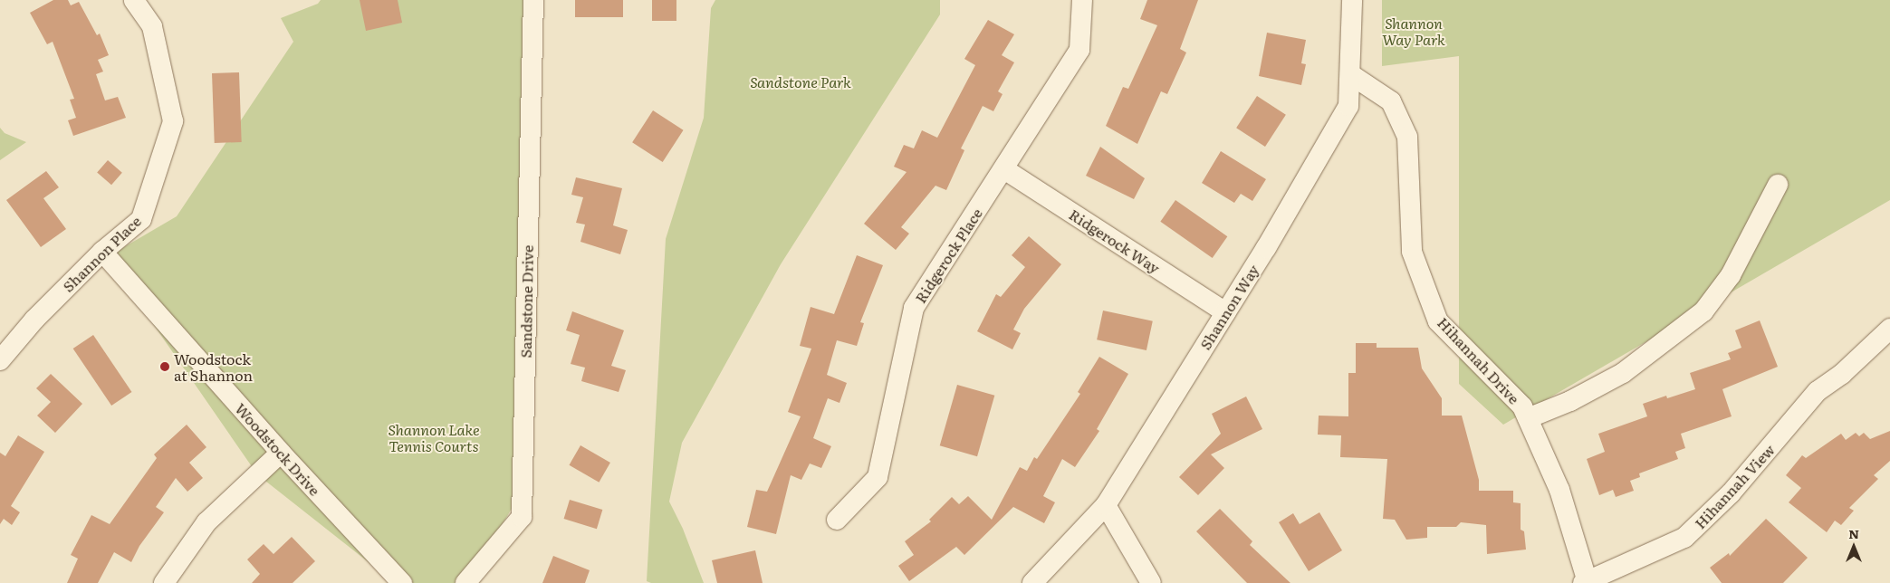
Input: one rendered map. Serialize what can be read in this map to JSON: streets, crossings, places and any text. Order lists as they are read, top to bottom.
{
  "streets": {
    "street": [
      "Ridgerock Way",
      "Shannon Place",
      "Ridgerock Place",
      "Sandstone Drive",
      "Shannon Way",
      "Hihannah Drive",
      "Woodstock Drive",
      "Hihannah View"
    ]
  },
  "crossings": [
    ["Ridgerock Way", "Ridgerock Place"],
    ["Ridgerock Way", "Shannon Way"],
    ["Shannon Place", "Woodstock Drive"],
    ["Shannon Way", "Hihannah Drive"],
    ["Hihannah Drive", "Hihannah View"]
  ],
  "parks": ["Shannon Way Park", "Sandstone Park", "Shannon Lake Tennis Courts"],
  "places": ["Woodstock at Shannon"],
  "north": "top"
}
